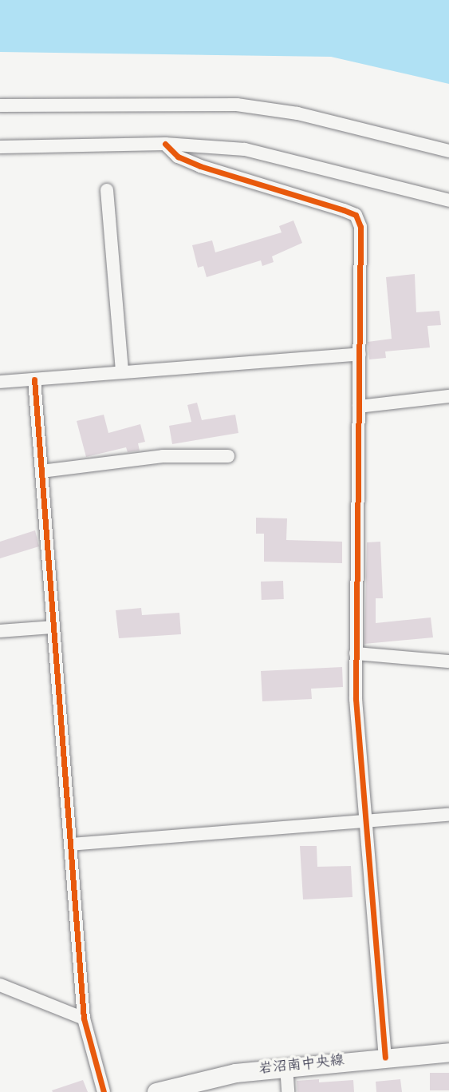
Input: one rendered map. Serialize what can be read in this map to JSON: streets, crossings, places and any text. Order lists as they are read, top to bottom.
{
  "streets": {
    "street": ["岩沼南中央線"]
  }
}
